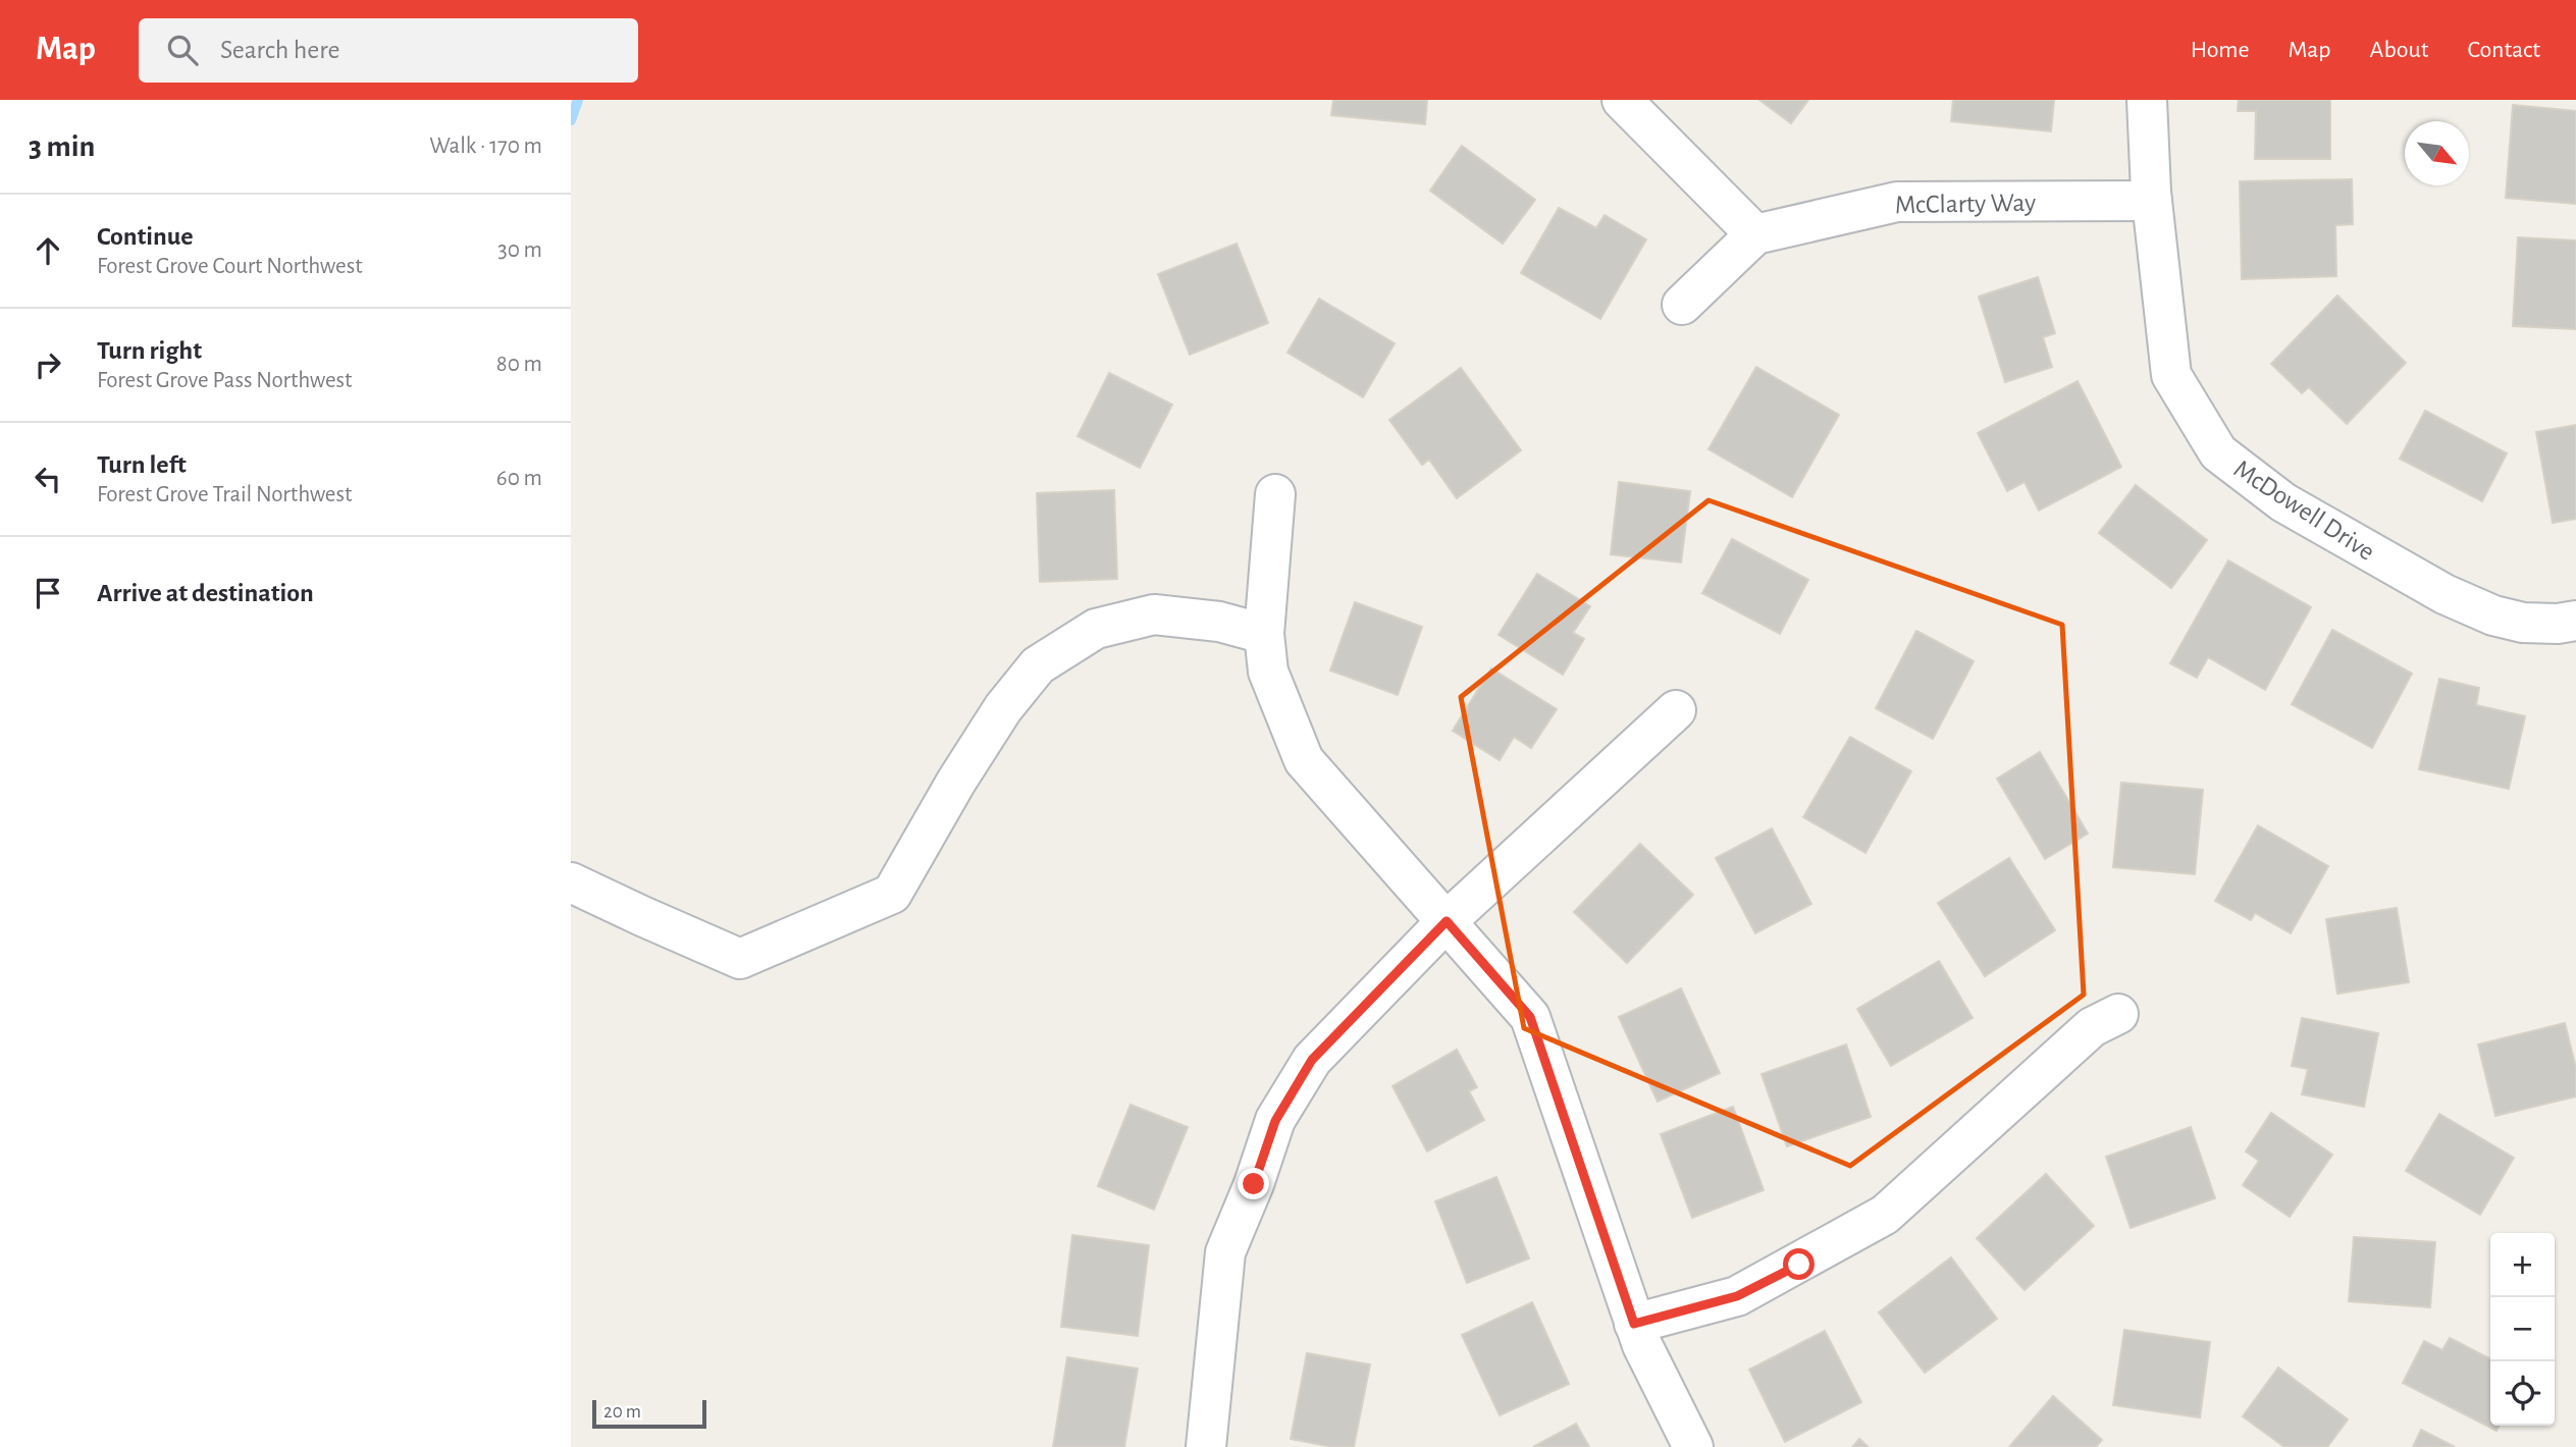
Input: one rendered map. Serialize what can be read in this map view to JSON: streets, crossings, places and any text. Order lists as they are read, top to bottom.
{
  "streets": {
    "street": ["McClarty Way", "McDowell Drive"]
  },
  "crossings": [
    ["McClarty Way", "McDowell Drive"]
  ],
  "scale_bar": "20 m",
  "north": "bottom right",
  "page": {
    "header": "Map",
    "search": "Search here",
    "nav": [
      "Home",
      "Map",
      "About",
      "Contact"
    ],
    "heading": ["3 min", "Walk · 170 m"],
    "list": [
      ["Continue", "Forest Grove Court Northwest", "30 m"],
      ["Turn right", "Forest Grove Pass Northwest", "80 m"],
      ["Turn left", "Forest Grove Trail Northwest", "60 m"],
      "Arrive at destination"
    ],
    "map_buttons": ["+", "−"],
    "scale": "20 m"
  }
}
